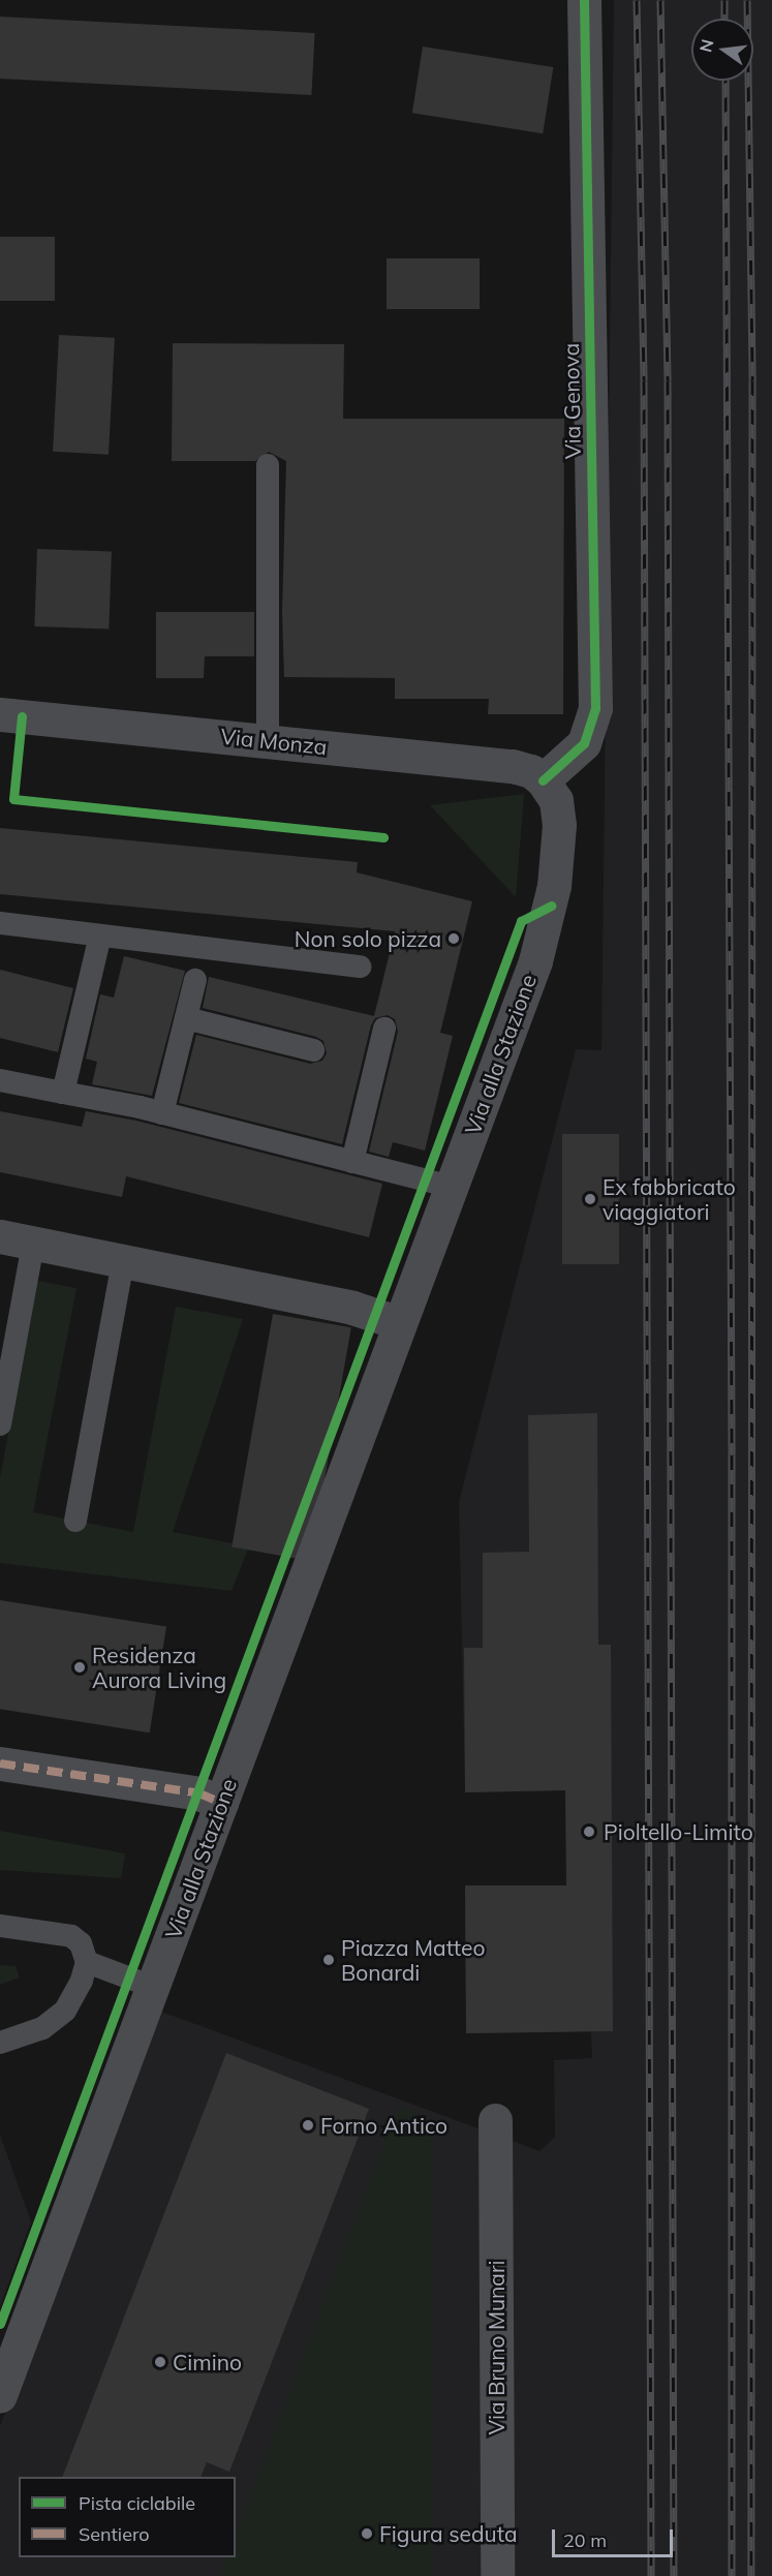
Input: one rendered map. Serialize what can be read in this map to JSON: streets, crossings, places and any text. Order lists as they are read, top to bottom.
{
  "streets": {
    "street": [
      "Via Genova",
      "Via Monza",
      "Via alla Stazione",
      "Via Bruno Munari"
    ]
  },
  "crossings": [
    ["Via Genova", "Via Monza"],
    ["Via Genova", "Via alla Stazione"],
    ["Via Monza", "Via alla Stazione"]
  ],
  "places": [
    "Non solo pizza",
    "Ex fabbricato viaggiatori",
    "Residenza Aurora Living",
    "Pioltello-Limito",
    "Piazza Matteo Bonardi",
    "Forno Antico",
    "Cimino",
    "Figura seduta"
  ],
  "legend": ["Pista ciclabile", "Sentiero"],
  "scale_bar": "20 m",
  "north": "left"
}
